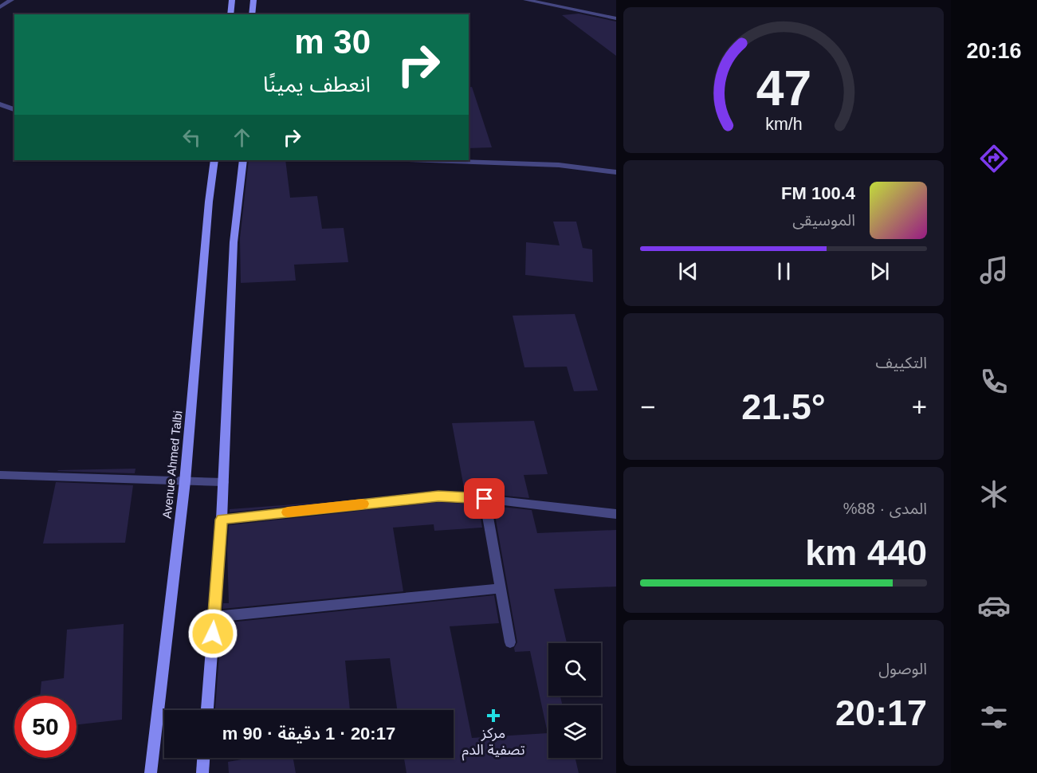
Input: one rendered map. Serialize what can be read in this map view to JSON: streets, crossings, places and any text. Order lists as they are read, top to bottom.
{
  "streets": {
    "main road": ["Avenue Ahmed Talbi"]
  },
  "places": {
    "health": ["مركز تصفية الدم"]
  },
  "page": {
    "tabs": "20:16",
    "turn": ["30 m", "انعطف يمينًا"],
    "song": ["100.4 FM", "الموسيقى"],
    "tile": [
      "التكييف",
      ["المدى · 88%", "440 km"],
      ["الوصول", "20:17"]
    ],
    "heat": ["−", "21.5°", "+"],
    "limit": "50",
    "trip": "20:17 · 1 دقيقة · 90 m",
    "gauge": ["47", "km/h"]
  }
}
